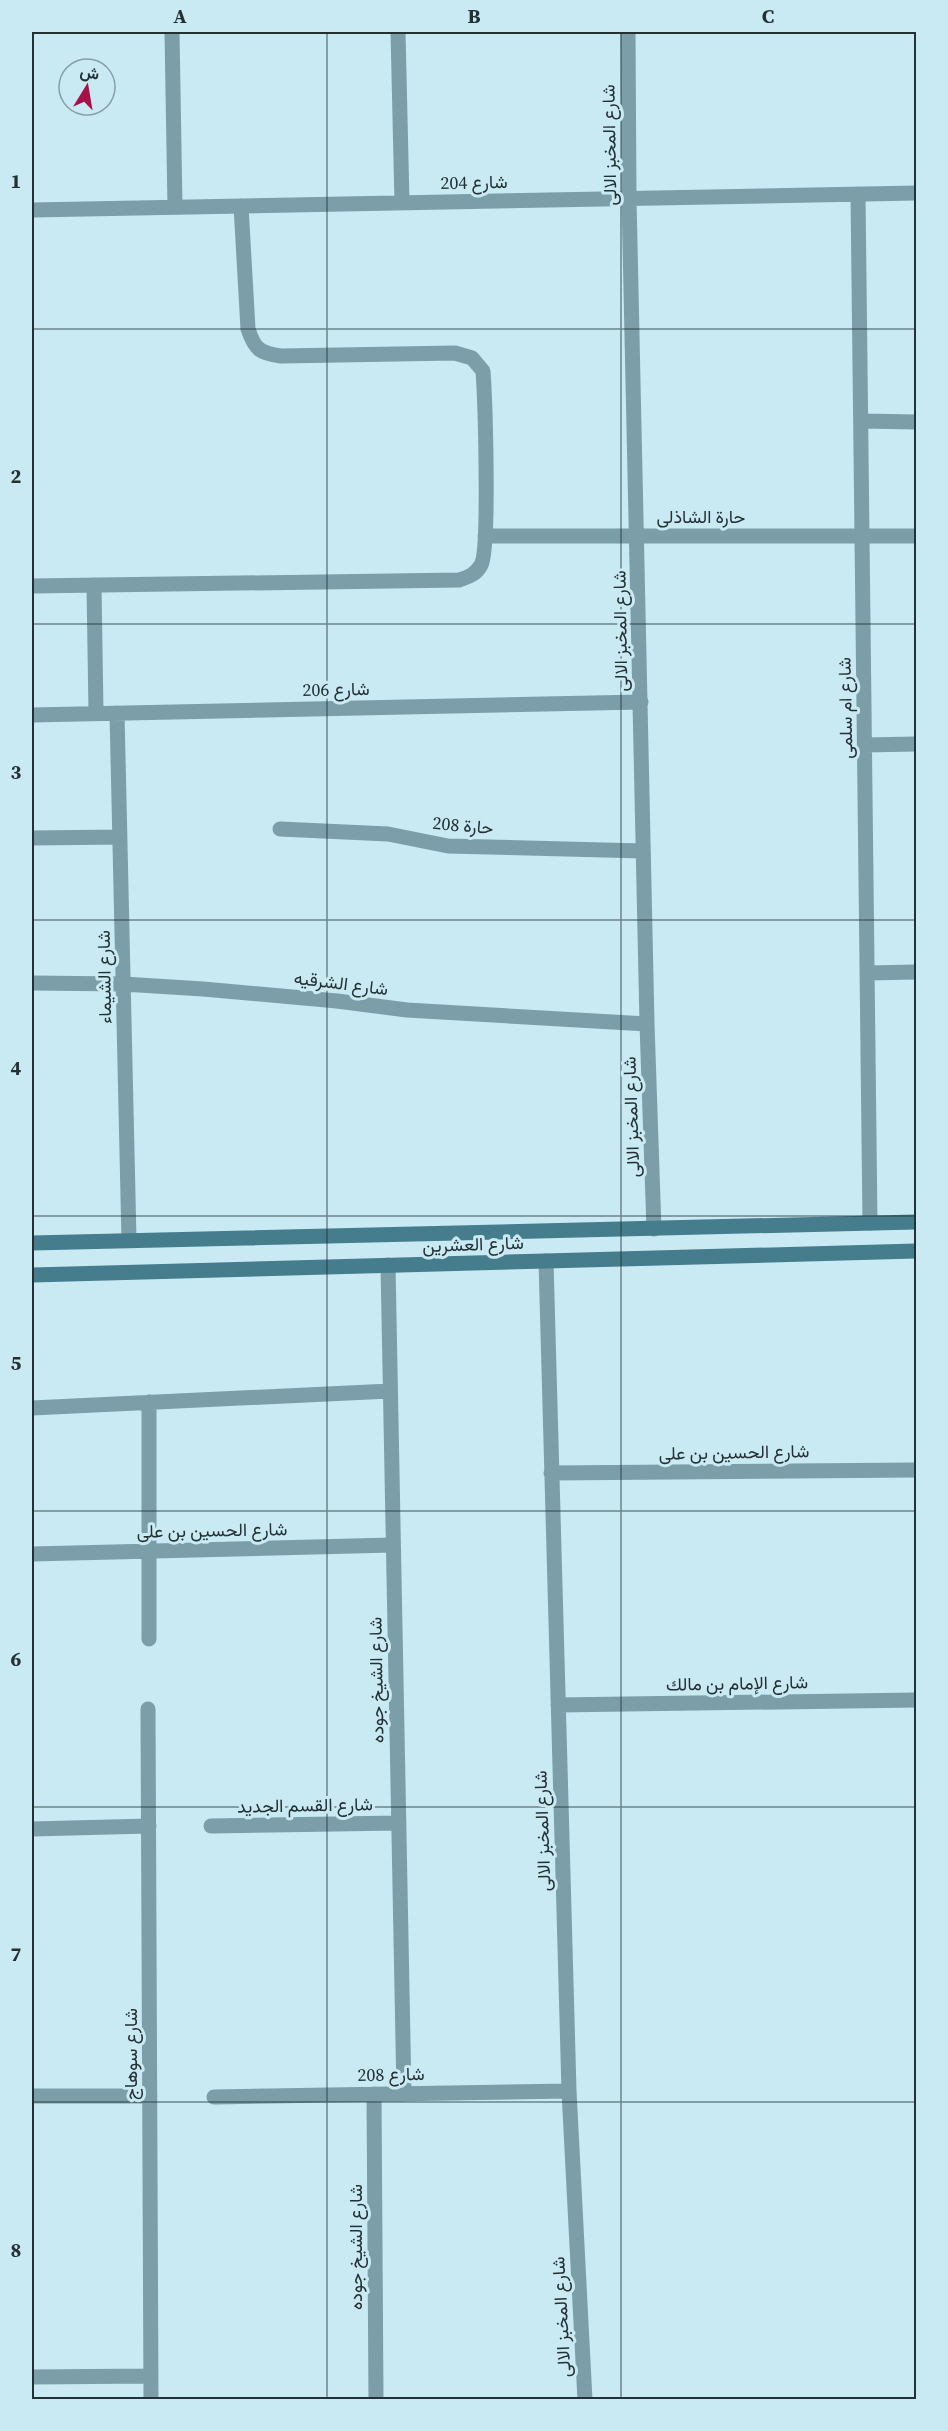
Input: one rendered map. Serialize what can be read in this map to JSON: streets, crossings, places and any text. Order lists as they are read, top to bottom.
{
  "streets": {
    "street": [
      "شارع المخبز الالى",
      "شارع 204",
      "حارة الشاذلى",
      "شارع 206",
      "شارع ام سلمى",
      "حارة 208",
      "شارع الشيماء",
      "شارع الشرقيه",
      "شارع العشرين",
      "شارع الحسين بن على",
      "شارع الشيخ جوده",
      "شارع الإمام بن مالك",
      "شارع القسم الجديد",
      "شارع سوهاج",
      "شارع 208"
    ]
  },
  "crossings": [
    ["شارع المخبز الالى", "شارع 204"],
    ["شارع المخبز الالى", "حارة الشاذلى"],
    ["شارع المخبز الالى", "شارع 206"],
    ["شارع المخبز الالى", "حارة 208"],
    ["شارع المخبز الالى", "شارع الشرقيه"],
    ["شارع المخبز الالى", "شارع العشرين"],
    ["شارع المخبز الالى", "شارع الحسين بن على"],
    ["شارع المخبز الالى", "شارع الإمام بن مالك"],
    ["شارع المخبز الالى", "شارع 208"],
    ["شارع 204", "شارع ام سلمى"],
    ["حارة الشاذلى", "شارع ام سلمى"],
    ["شارع 206", "شارع الشيماء"],
    ["شارع ام سلمى", "شارع العشرين"],
    ["شارع الشيماء", "شارع الشرقيه"],
    ["شارع الشيماء", "شارع العشرين"],
    ["شارع العشرين", "شارع الشيخ جوده"],
    ["شارع الحسين بن على", "شارع الشيخ جوده"],
    ["شارع الشيخ جوده", "شارع القسم الجديد"],
    ["شارع الشيخ جوده", "شارع 208"]
  ],
  "north": "top",
  "grid": {
    "columns": ["A", "B", "C"],
    "rows": [
      "1",
      "2",
      "3",
      "4",
      "5",
      "6",
      "7",
      "8"
    ]
  }
}
